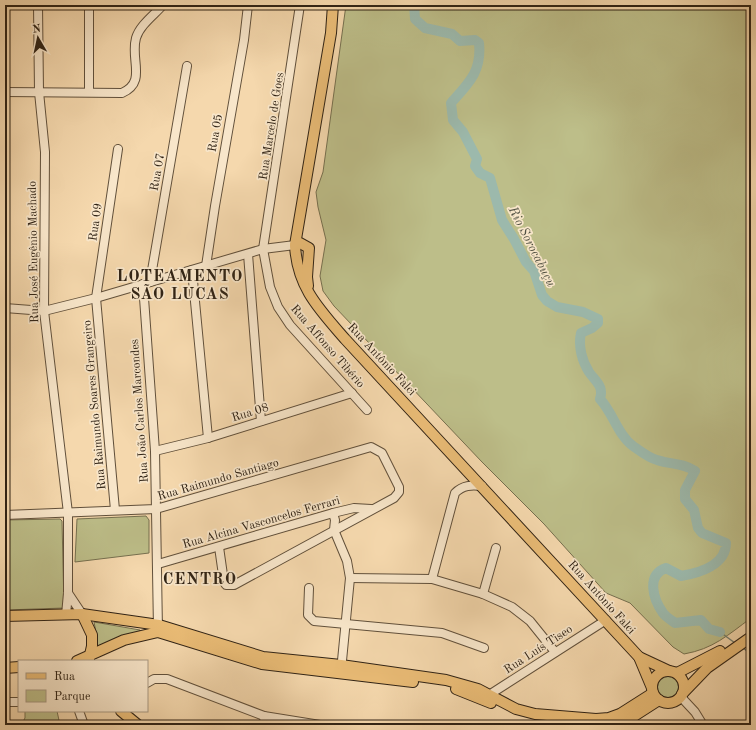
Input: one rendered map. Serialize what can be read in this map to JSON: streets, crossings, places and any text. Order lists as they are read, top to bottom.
{
  "streets": {
    "main road": ["Rua Antônio Falci"],
    "street": [
      "Rua Marcelo de Goes",
      "Rua 05",
      "Rua 07",
      "Rua 09",
      "Rua José Eugênio Machado",
      "Rua Affonso Tibério",
      "Rua Raimundo Soares Grangeiro",
      "Rua João Carlos Marcondes",
      "Rua 08",
      "Rua Raimundo Santiago",
      "Rua Alcina Vasconcelos Ferrari",
      "Rua Luís Tiseo"
    ]
  },
  "crossings": [
    ["Rua Marcelo de Goes", "Rua Affonso Tibério"],
    ["Rua 07", "Rua João Carlos Marcondes"],
    ["Rua 09", "Rua Raimundo Soares Grangeiro"],
    ["Rua José Eugênio Machado", "Rua Raimundo Santiago"],
    ["Rua Affonso Tibério", "Rua 08"],
    ["Rua Antônio Falci", "Rua Luís Tiseo"],
    ["Rua Raimundo Soares Grangeiro", "Rua Raimundo Santiago"],
    ["Rua João Carlos Marcondes", "Rua 08"],
    ["Rua João Carlos Marcondes", "Rua Raimundo Santiago"],
    ["Rua João Carlos Marcondes", "Rua Alcina Vasconcelos Ferrari"],
    ["Rua Raimundo Santiago", "Rua Alcina Vasconcelos Ferrari"]
  ],
  "districts": ["LOTEAMENTO SÃO LUCAS", "CENTRO"],
  "water": ["Rio Sorocabuçu"],
  "legend": ["Rua", "Parque"],
  "north": "top"
}
